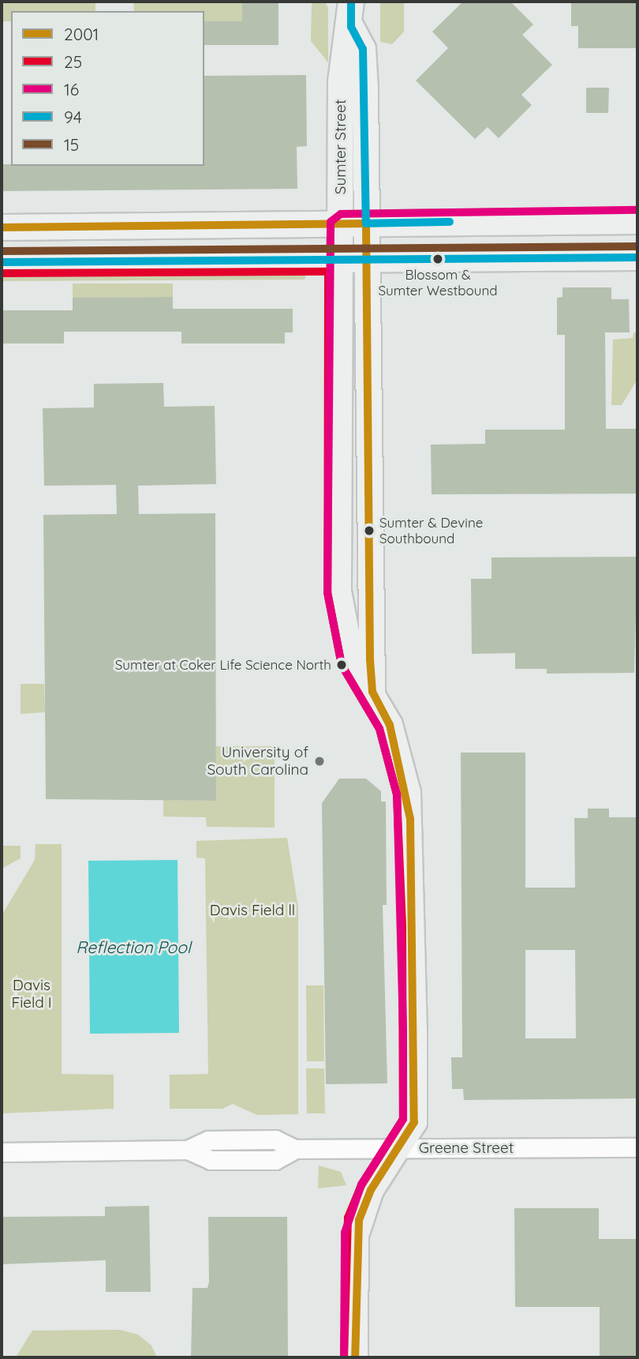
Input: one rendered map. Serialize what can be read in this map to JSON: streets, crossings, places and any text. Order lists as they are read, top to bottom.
{
  "streets": {
    "street": ["Sumter Street", "Greene Street"]
  },
  "crossings": [
    ["Sumter Street", "Greene Street"]
  ],
  "water": ["Reflection Pool"],
  "parks": ["Davis Field ll", "Davis Field I"],
  "places": [
    "Blossom & Sumter Westbound",
    "Sumter & Devine Southbound",
    "Sumter at Coker Life Science North",
    "University of South Carolina"
  ],
  "lines": [
    "transit line 94",
    "transit line 16",
    "transit line 2001",
    "transit line 15",
    "transit line 25"
  ],
  "legend": [
    "2001",
    "25",
    "16",
    "94",
    "15"
  ]
}
